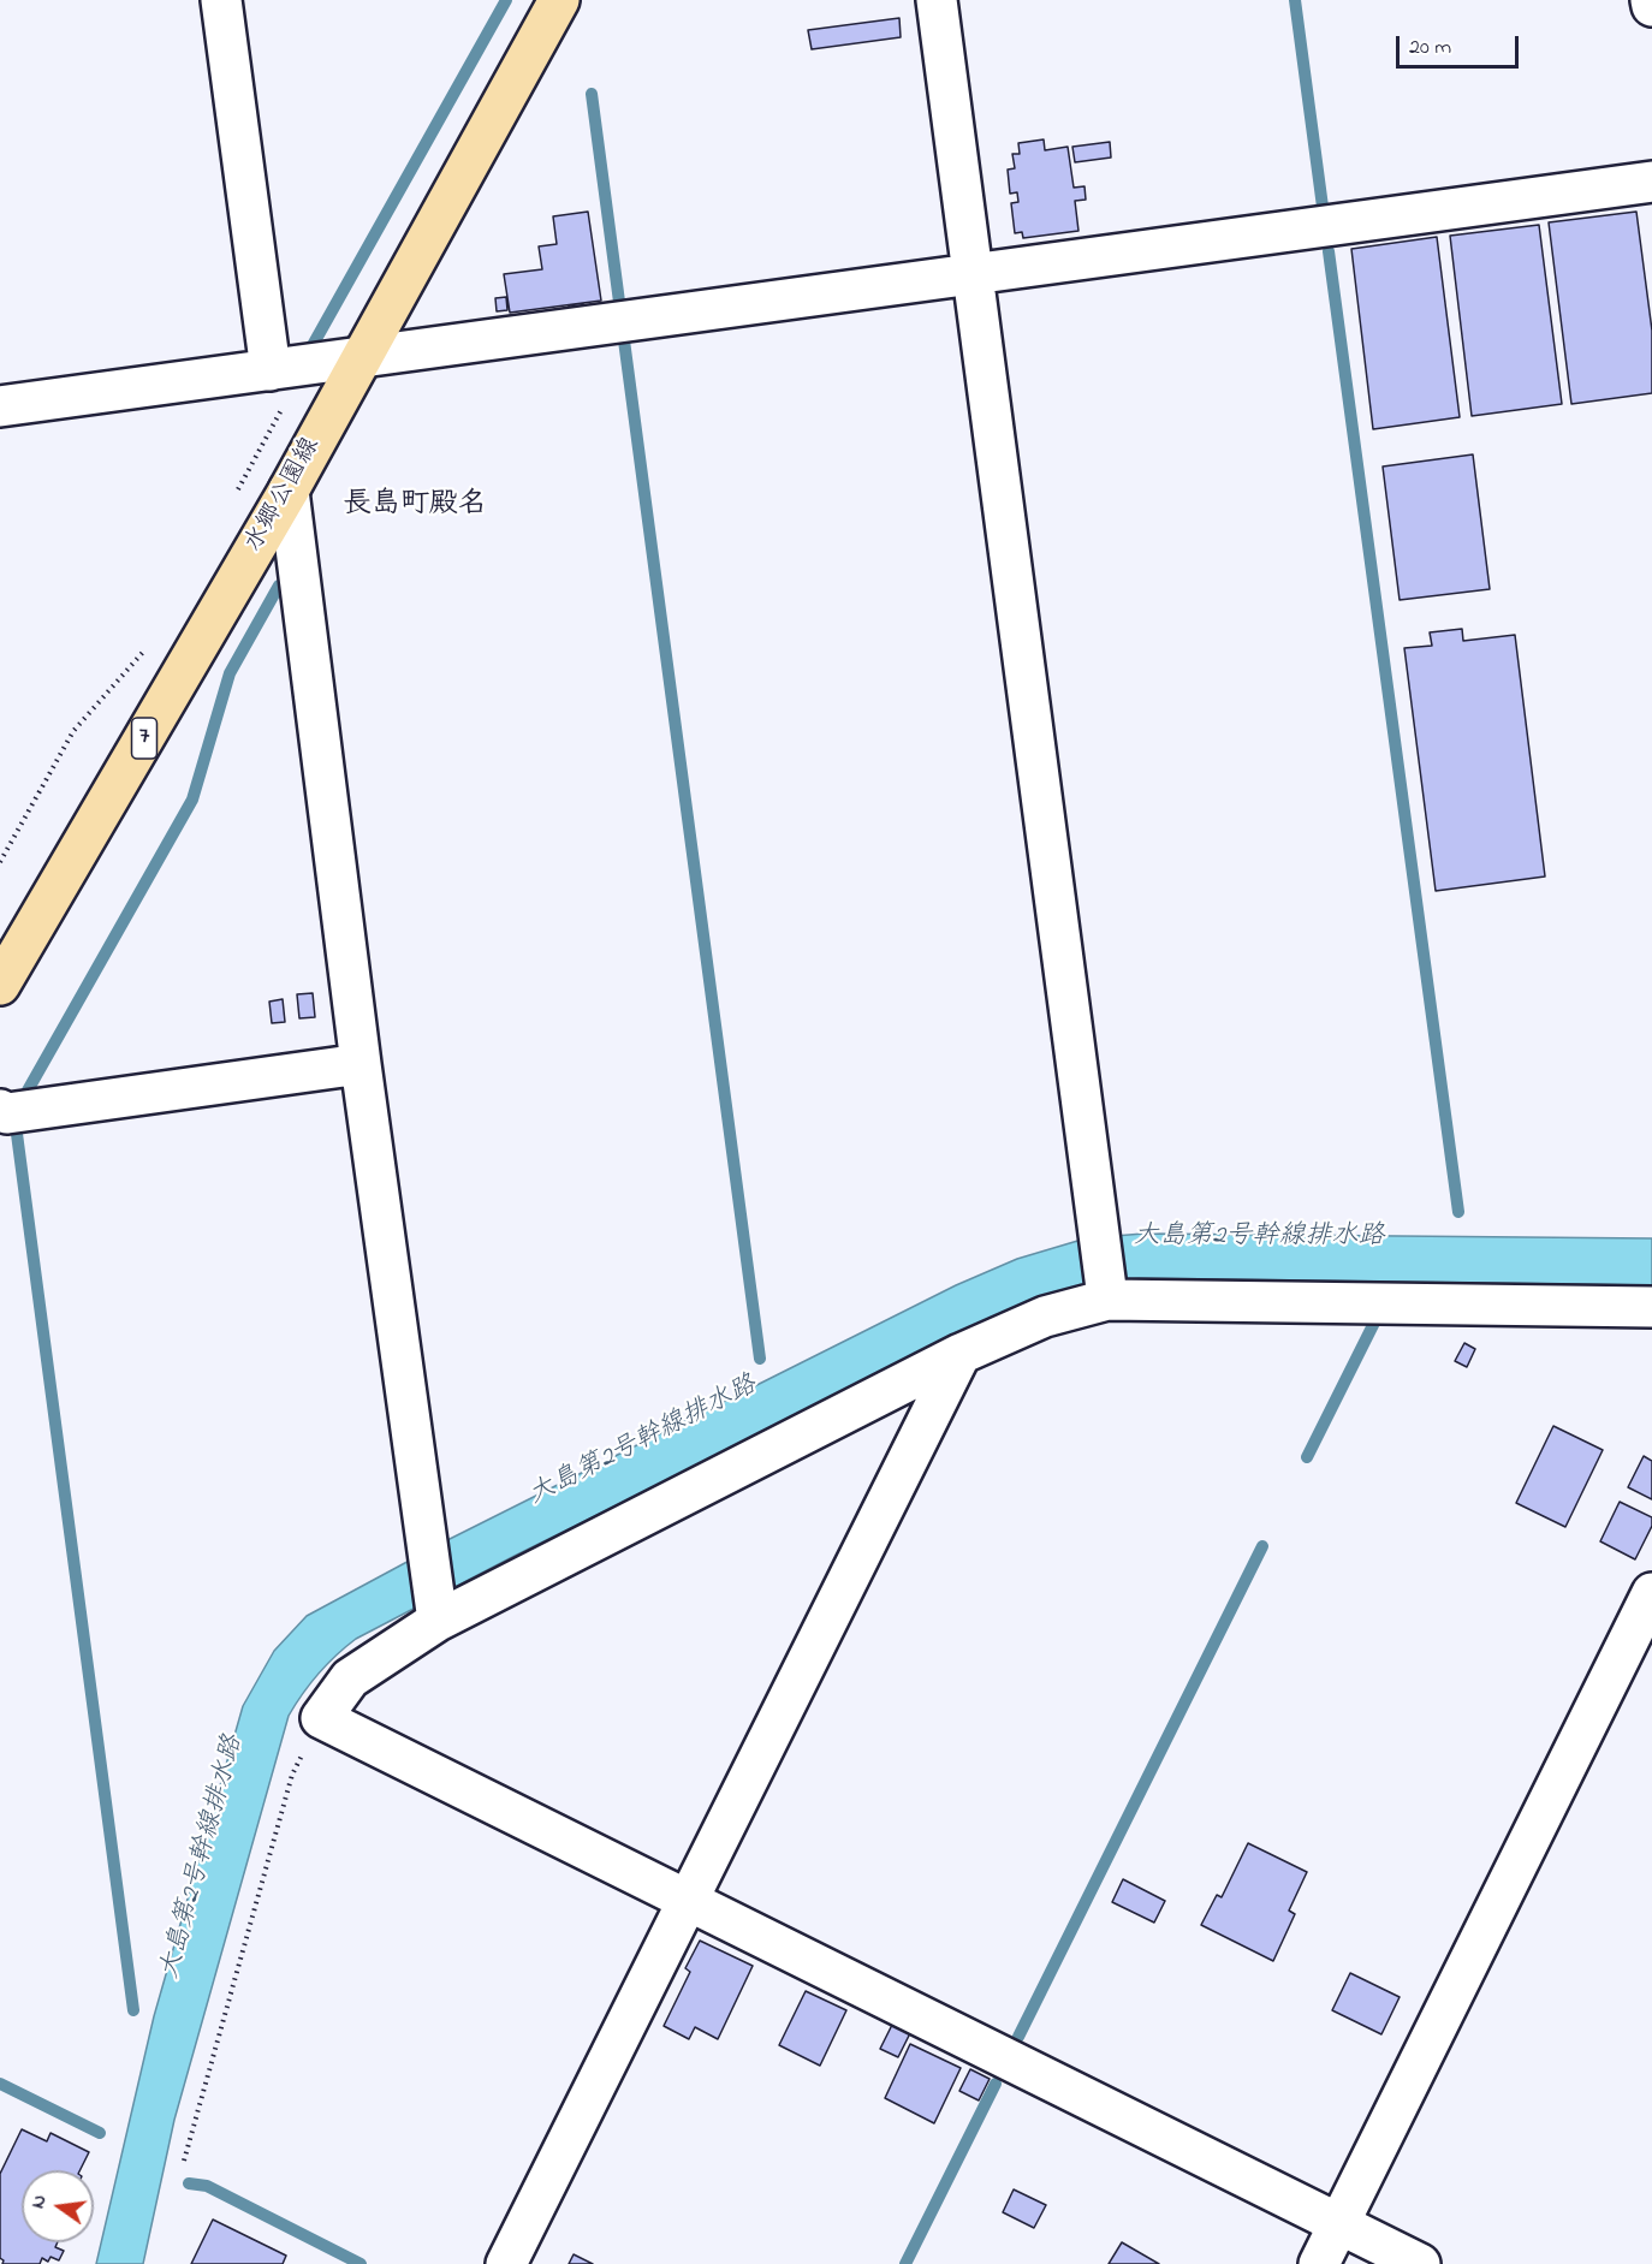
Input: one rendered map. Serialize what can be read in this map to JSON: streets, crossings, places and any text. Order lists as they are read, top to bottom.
{
  "streets": {
    "main road": ["水郷公園線", "7"]
  },
  "districts": ["長島町殿名"],
  "water": ["大島第2号幹線排水路"],
  "scale_bar": "20 m",
  "north": "left"
}
